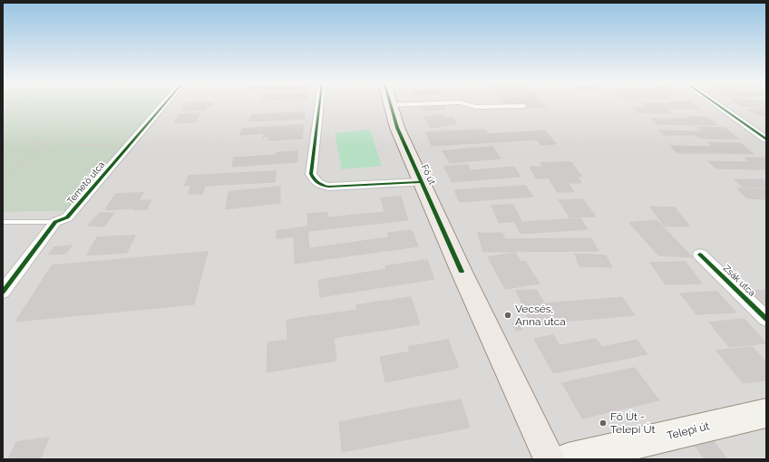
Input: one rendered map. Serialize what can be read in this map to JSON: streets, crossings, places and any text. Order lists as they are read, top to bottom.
{
  "streets": {
    "main road": ["Fő út", "Telepi út"],
    "street": ["Temető utca", "Zsák utca"]
  },
  "places": ["Vecsés, Anna utca", "Fő Út - Telepi Út"]
}
